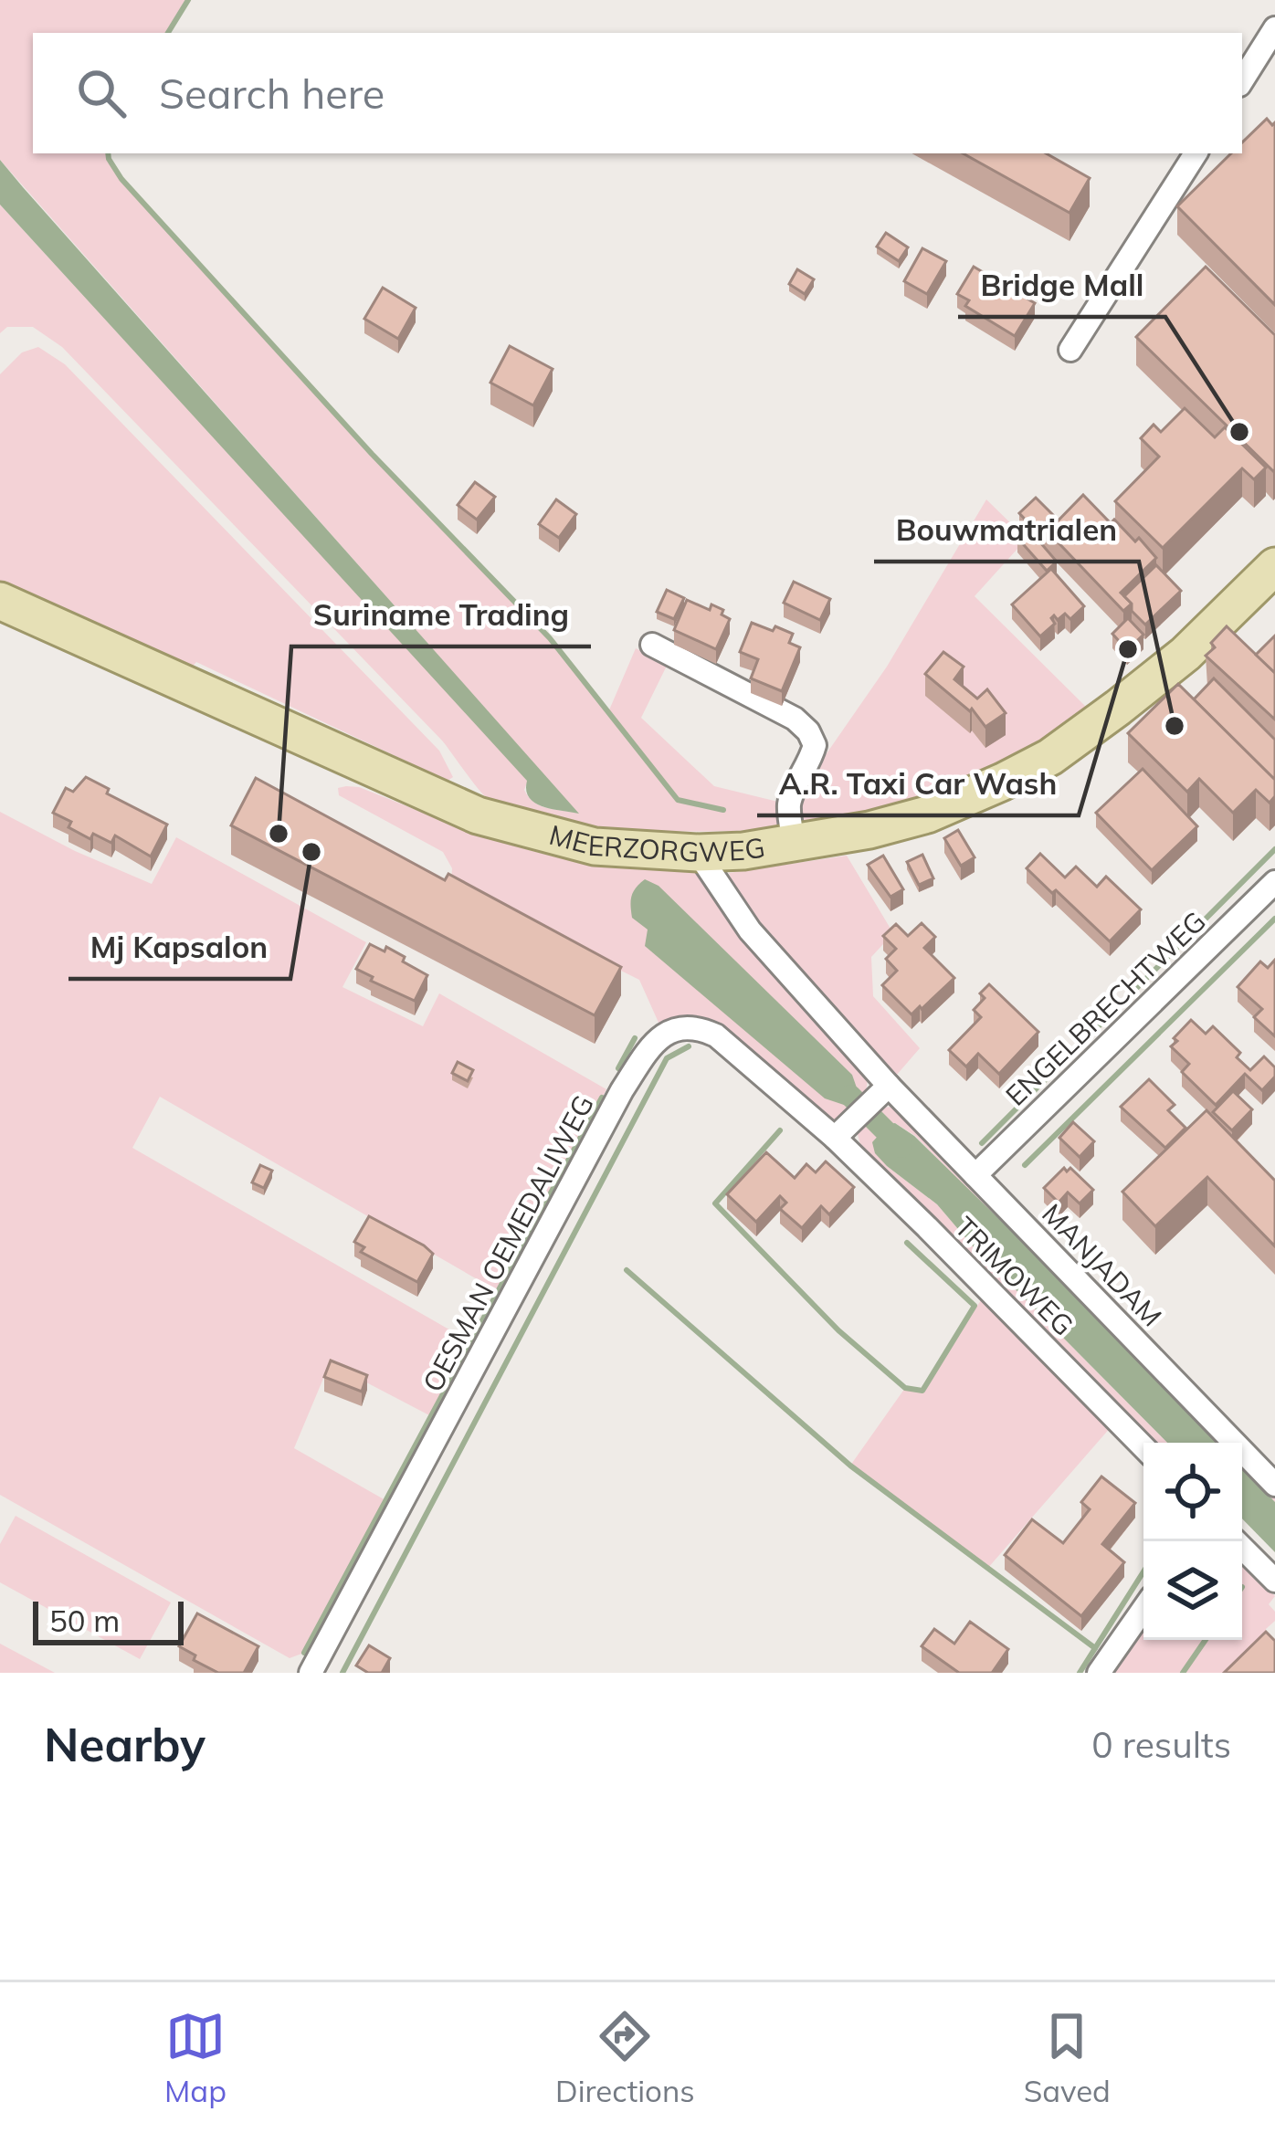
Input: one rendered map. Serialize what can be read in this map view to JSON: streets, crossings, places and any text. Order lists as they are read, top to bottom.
{
  "streets": {
    "main road": ["MEERZORGWEG"],
    "street": [
      "ENGELBRECHTWEG",
      "OESMAN OEMEDALIWEG",
      "MANJADAM",
      "TRIMOWEG"
    ]
  },
  "crossings": [
    ["MEERZORGWEG", "MANJADAM"],
    ["ENGELBRECHTWEG", "MANJADAM"],
    ["OESMAN OEMEDALIWEG", "TRIMOWEG"]
  ],
  "places": [
    "Bridge Mall",
    "A.R. Taxi Car Wash",
    "Bouwmatrialen",
    "Suriname Trading",
    "Mj Kapsalon"
  ],
  "scale_bar": "50 m",
  "page": {
    "search": "Search here",
    "scale": "50 m",
    "heading": ["Nearby", "0 results"],
    "nav": ["Map", "Directions", "Saved"]
  }
}
